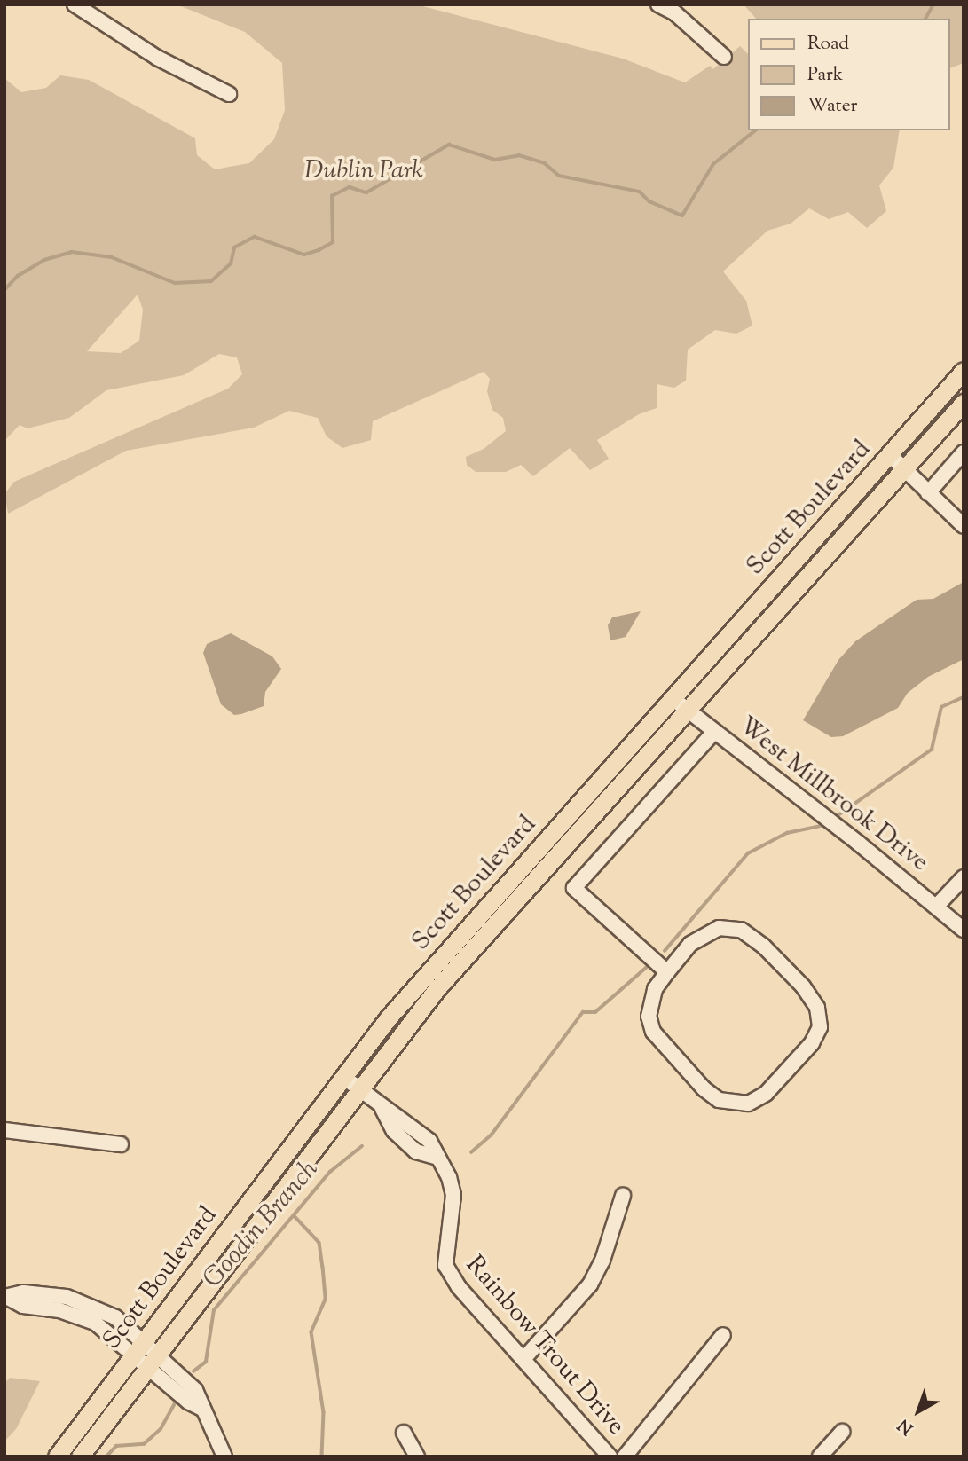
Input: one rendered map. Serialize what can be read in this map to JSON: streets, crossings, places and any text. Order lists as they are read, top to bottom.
{
  "streets": {
    "main road": ["Scott Boulevard"],
    "street": ["West Millbrook Drive", "Rainbow Trout Drive"]
  },
  "crossings": [
    ["Scott Boulevard", "West Millbrook Drive"],
    ["Scott Boulevard", "Rainbow Trout Drive"]
  ],
  "water": ["Goodin Branch"],
  "parks": ["Dublin Park"],
  "legend": ["Road", "Park", "Water"],
  "north": "bottom left"
}
